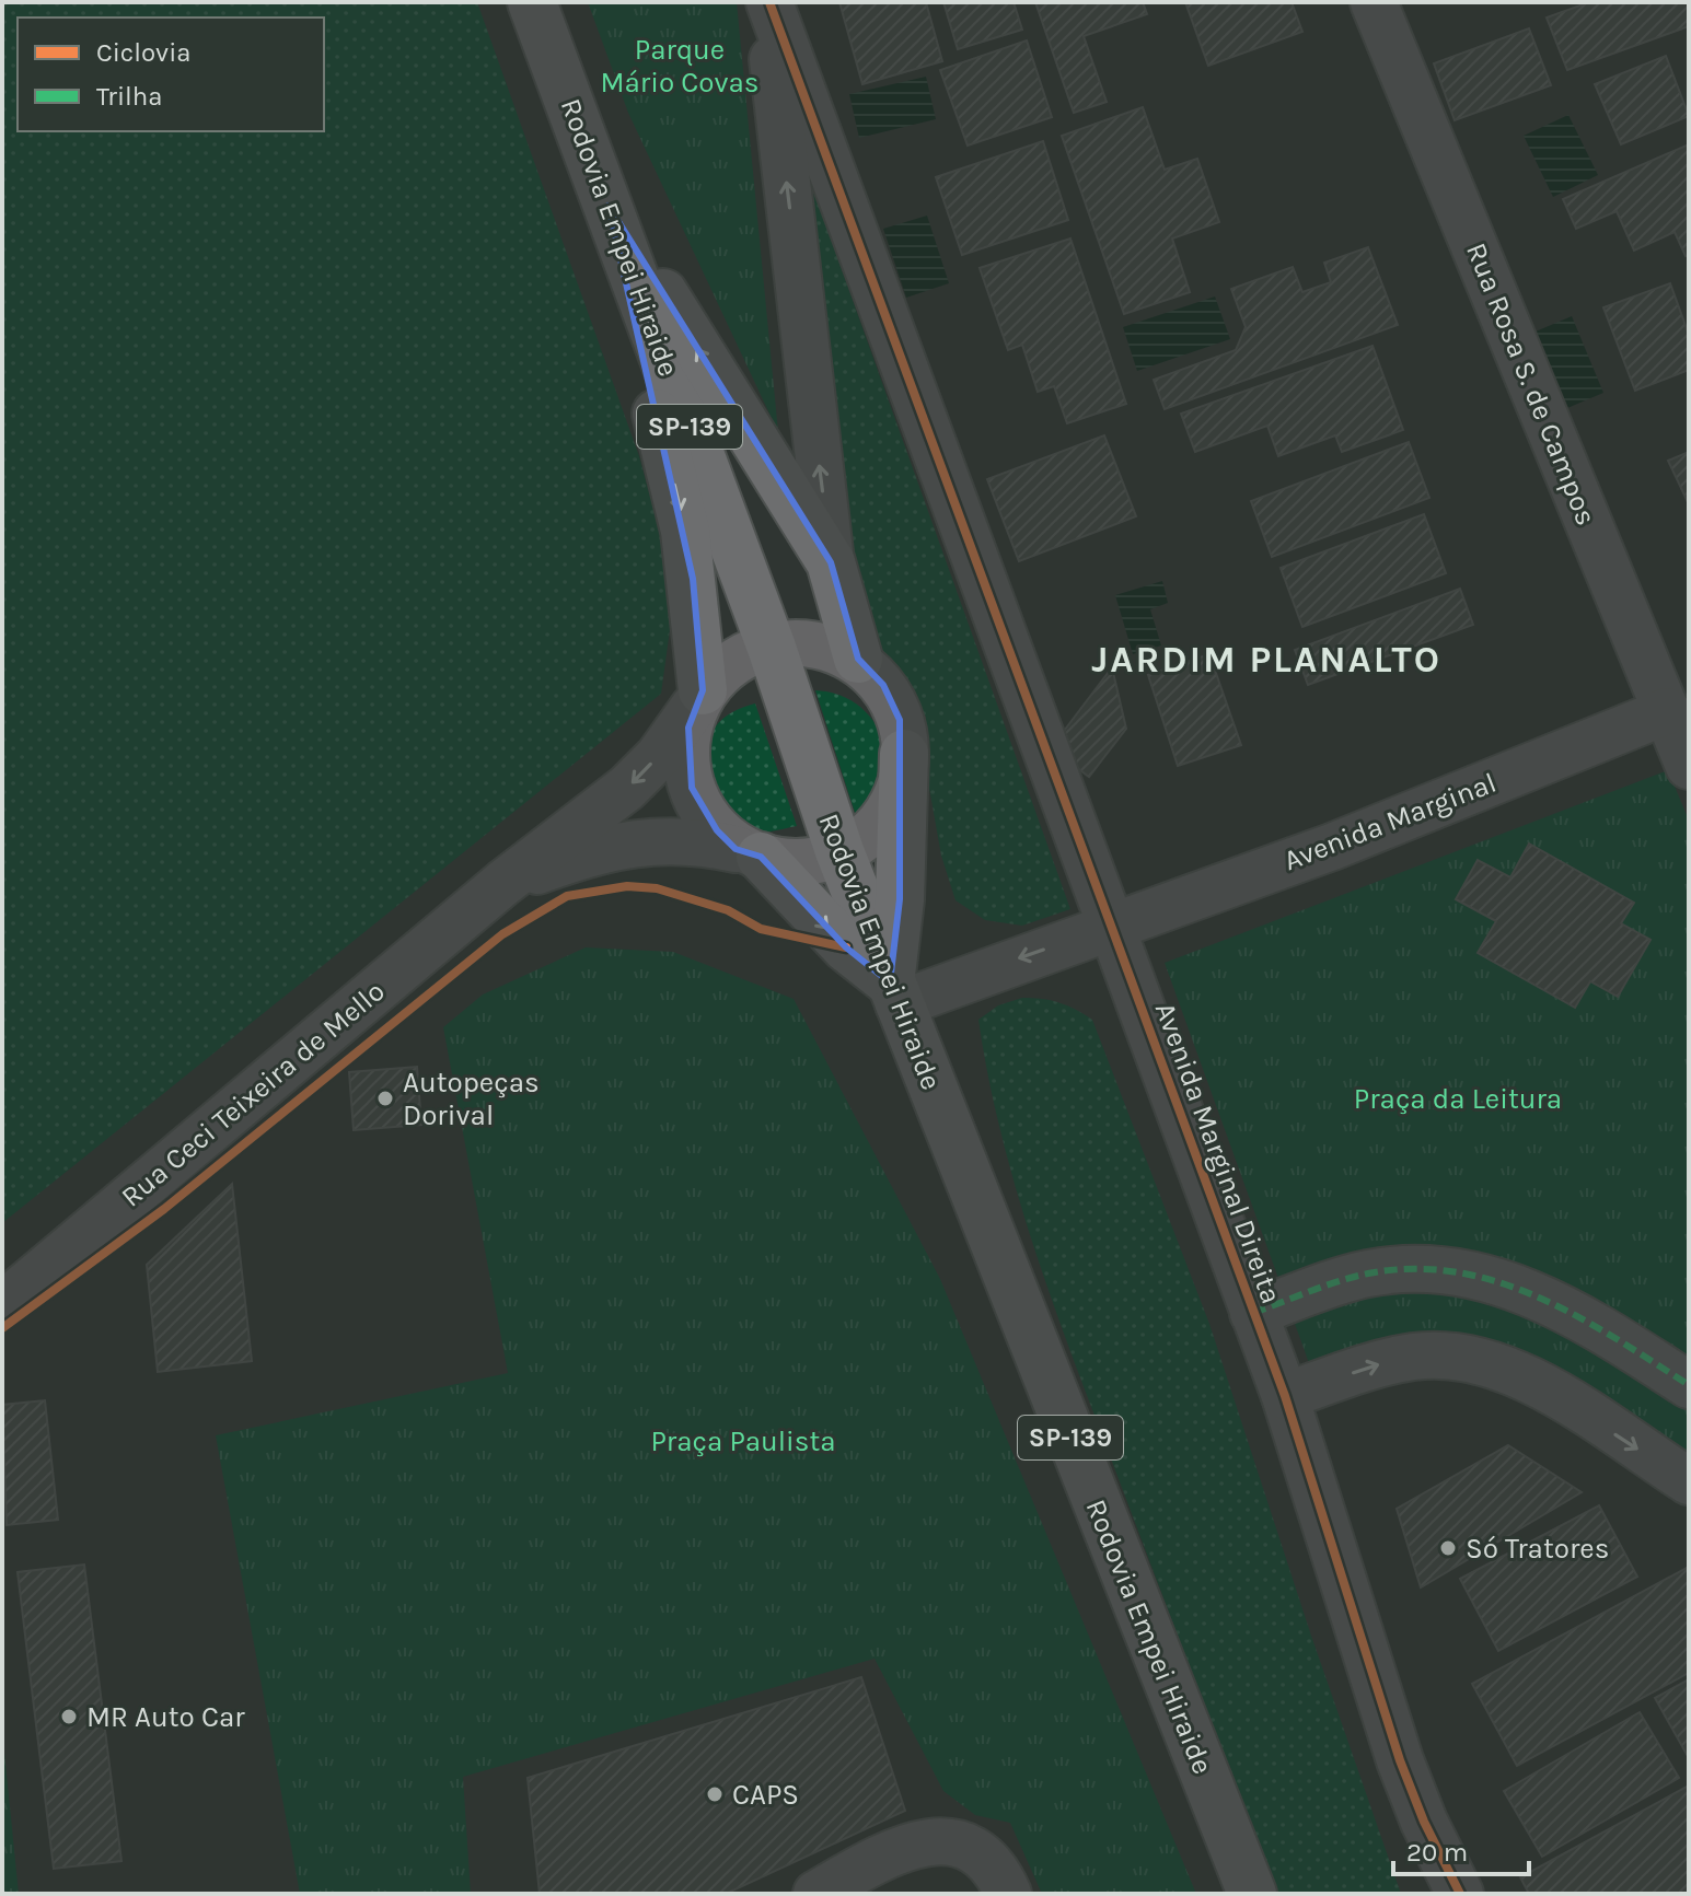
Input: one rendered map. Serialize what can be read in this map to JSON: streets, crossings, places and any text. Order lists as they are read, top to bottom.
{
  "streets": {
    "main road": ["Rodovia Empei Hiraide", "SP-139"],
    "street": [
      "Rua Rosa S. de Campos",
      "Avenida Marginal",
      "Rua Ceci Teixeira de Mello",
      "Avenida Marginal Direita"
    ]
  },
  "crossings": [
    ["Rodovia Empei Hiraide", "Avenida Marginal"],
    ["Rodovia Empei Hiraide", "Rua Ceci Teixeira de Mello"],
    ["Rua Rosa S. de Campos", "Avenida Marginal"],
    ["Avenida Marginal", "Avenida Marginal Direita"]
  ],
  "districts": ["JARDIM PLANALTO"],
  "parks": ["Parque Mário Covas", "Praça da Leitura", "Praça Paulista"],
  "places": [
    "Autopeças Dorival",
    "Só Tratores",
    "MR Auto Car",
    "CAPS"
  ],
  "legend": ["Ciclovia", "Trilha"],
  "scale_bar": "20 m"
}
